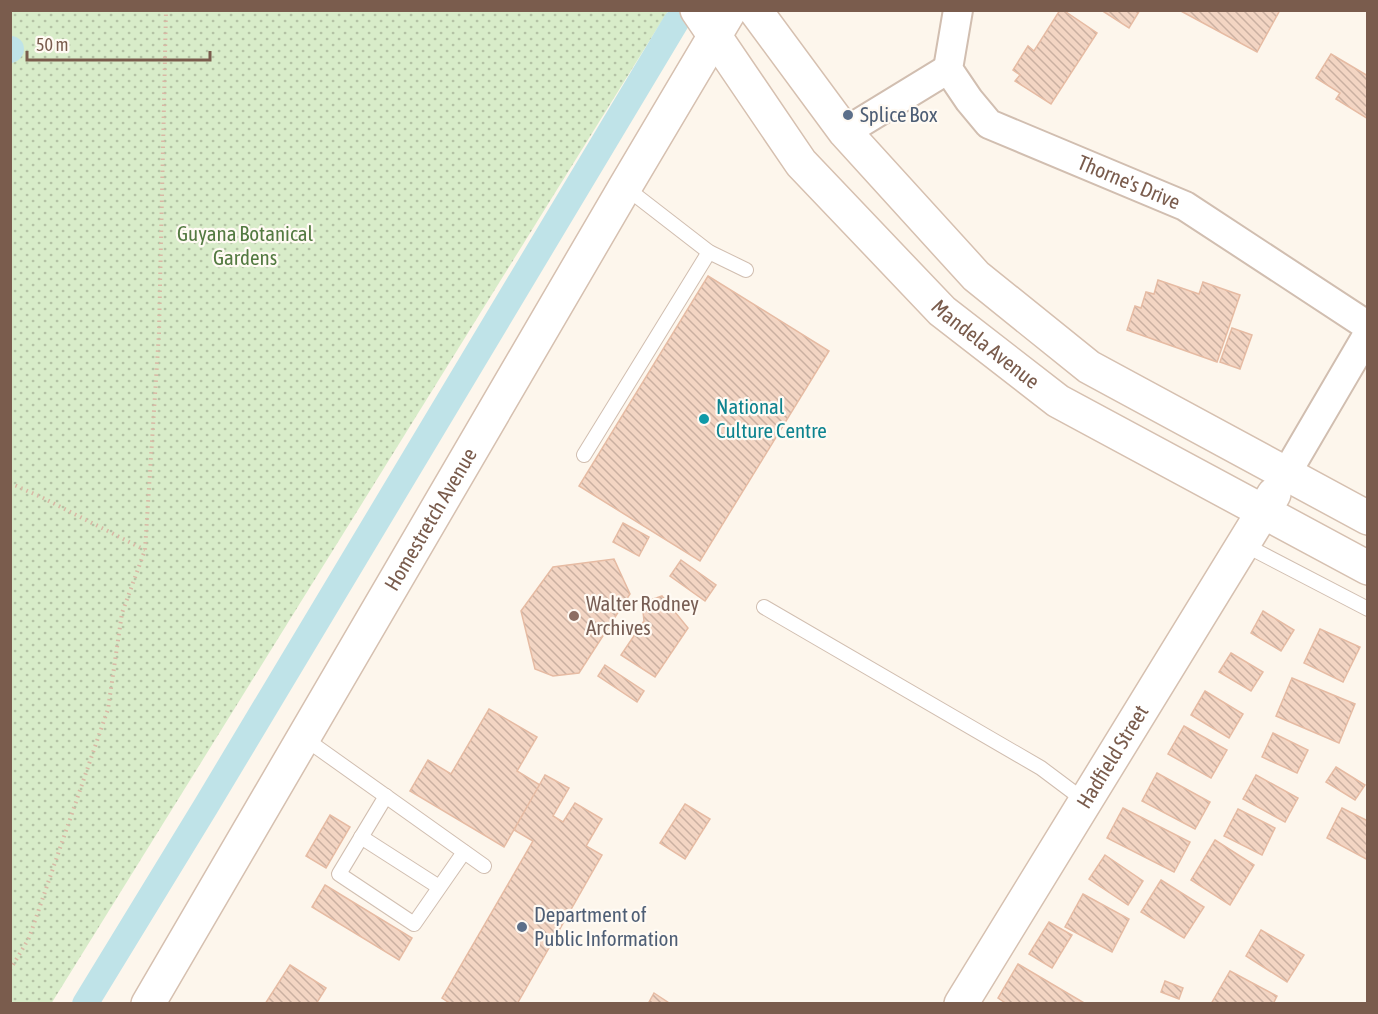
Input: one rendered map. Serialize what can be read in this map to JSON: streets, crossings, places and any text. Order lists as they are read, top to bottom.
{
  "streets": {
    "main road": ["Mandela Avenue", "Homestretch Avenue", "Hadfield Street"],
    "street": ["Thorne's Drive"]
  },
  "crossings": [
    ["Mandela Avenue", "Homestretch Avenue"],
    ["Mandela Avenue", "Hadfield Street"]
  ],
  "parks": ["Guyana Botanical Gardens"],
  "places": [
    "Splice Box",
    "National Culture Centre",
    "Walter Rodney Archives",
    "Department of Public Information"
  ],
  "scale_bar": "50 m"
}
